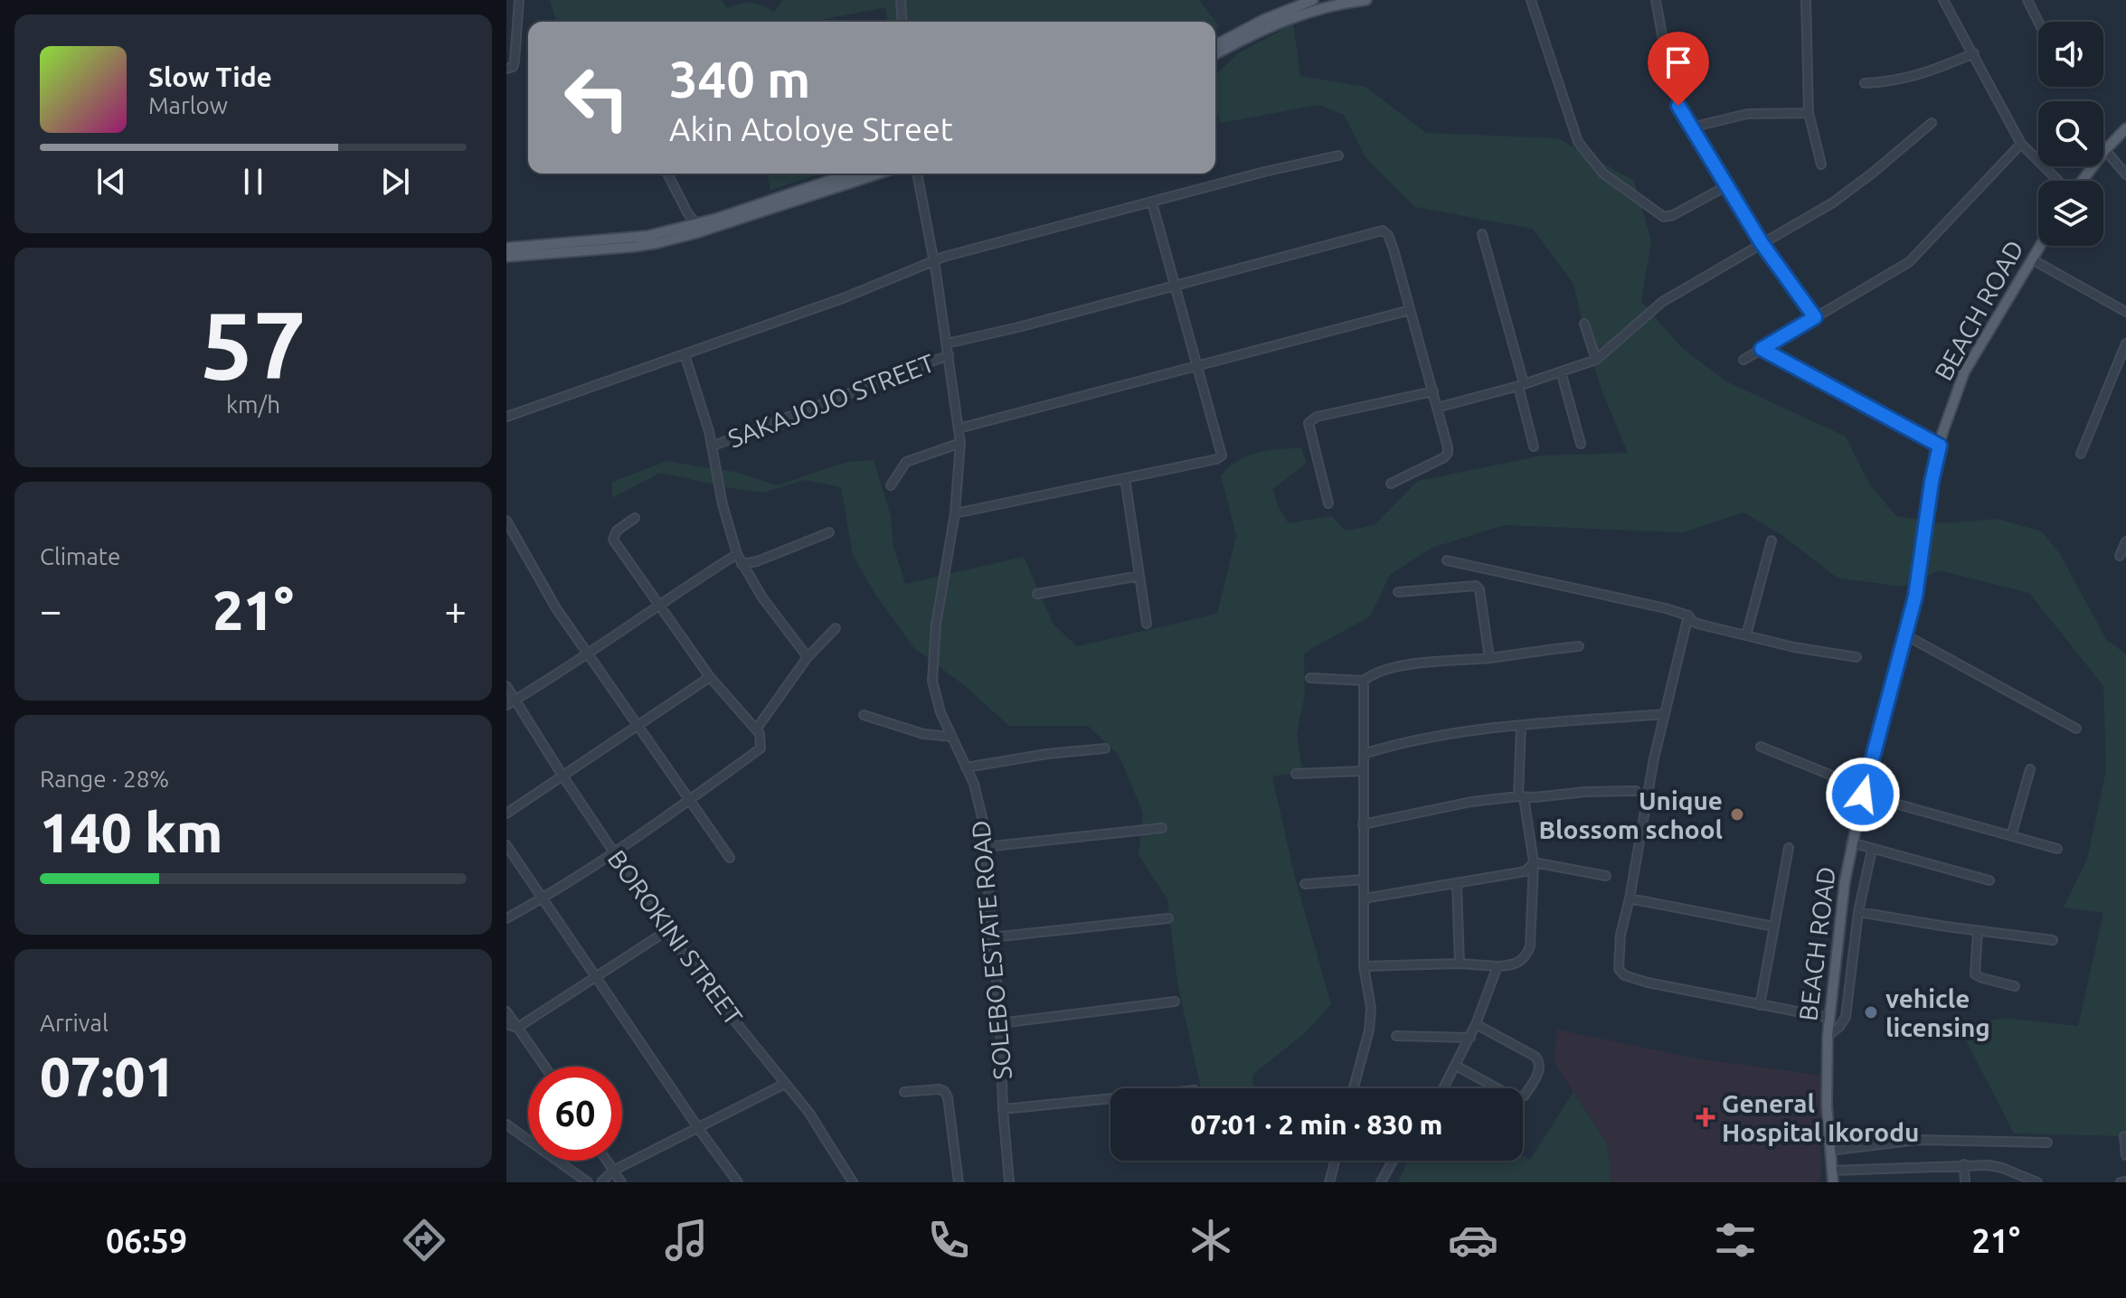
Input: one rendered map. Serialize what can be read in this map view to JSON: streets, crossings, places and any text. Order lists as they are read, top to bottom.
{
  "streets": {
    "main road": ["BEACH ROAD"],
    "street": ["SAKAJOJO STREET", "BOROKINI STREET", "SOLEBO ESTATE ROAD"]
  },
  "crossings": [
    ["SAKAJOJO STREET", "SOLEBO ESTATE ROAD"]
  ],
  "places": {
    "other": ["Unique Blossom school", "vehicle licensing"],
    "health": ["General Hospital Ikorodu"]
  },
  "page": {
    "turn": ["340 m", "Akin Atoloye Street"],
    "song": ["Slow Tide", "Marlow"],
    "tile": [
      ["57", "km/h"],
      "Climate",
      ["Range · 28%", "140 km"],
      ["Arrival", "07:01"]
    ],
    "heat": ["−", "21°", "+"],
    "limit": "60",
    "trip": "07:01 · 2 min · 830 m",
    "tabs": ["06:59", "21°"]
  }
}
